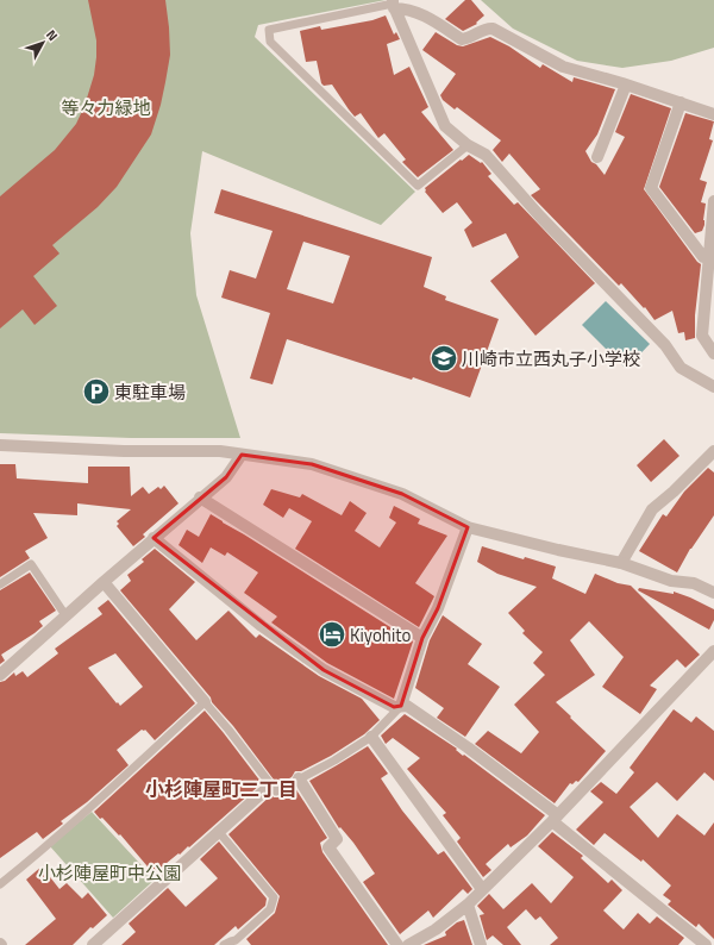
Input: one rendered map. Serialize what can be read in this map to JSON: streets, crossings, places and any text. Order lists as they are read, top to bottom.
{
  "districts": ["小杉陣屋町二丁目"],
  "parks": ["等々力緑地", "小杉陣屋町中公園"],
  "places": {
    "school or university": ["川崎市立西丸子小学校"],
    "parking": ["東駐車場"],
    "hotel": ["Kiyohito"]
  },
  "north": "top right"
}
